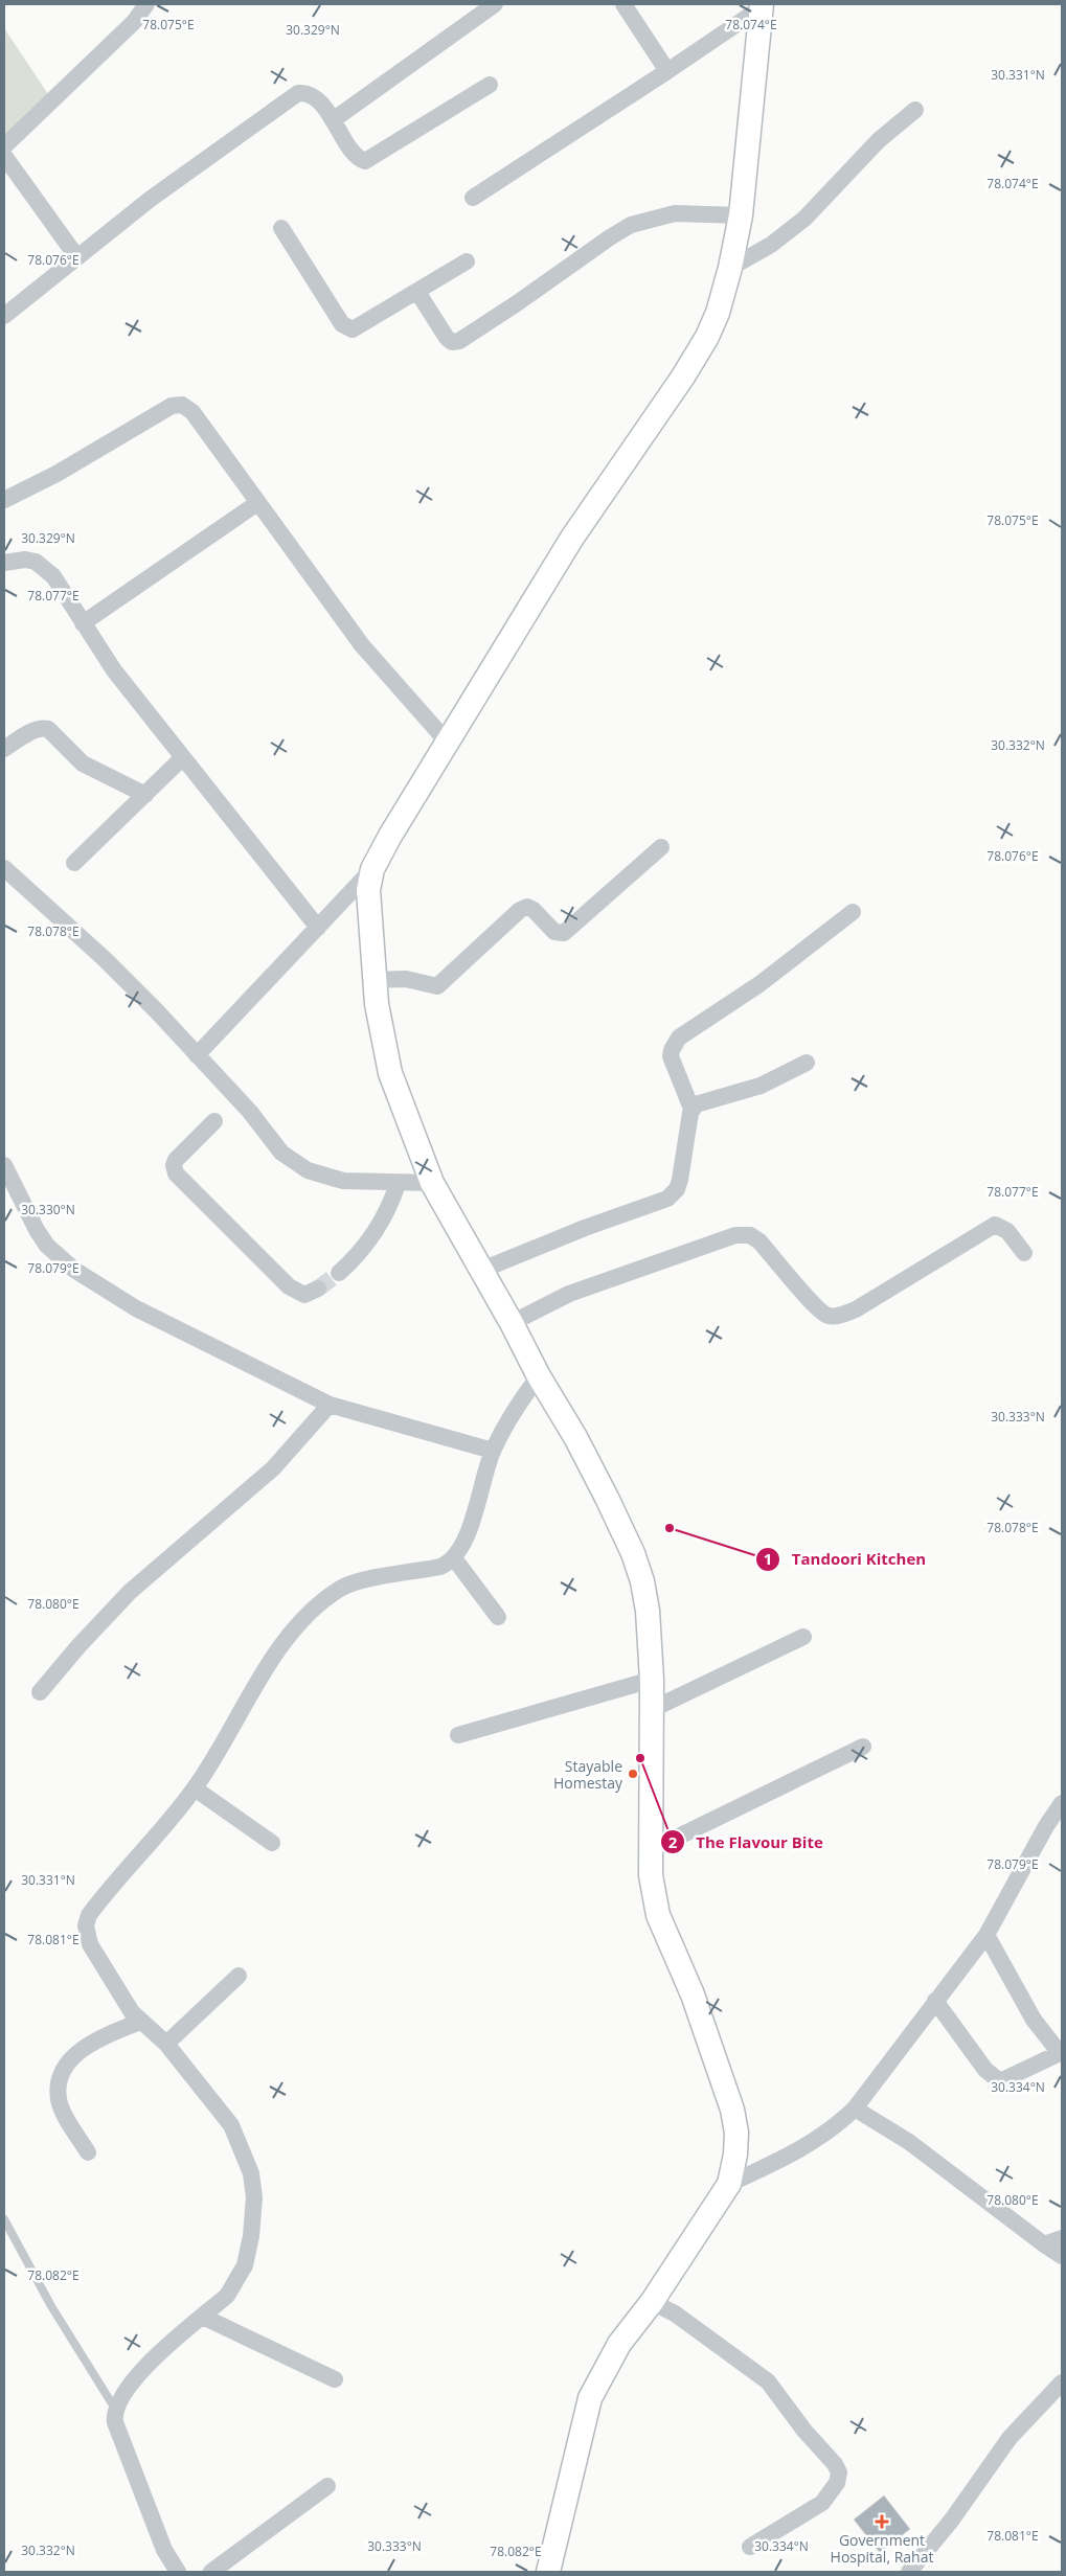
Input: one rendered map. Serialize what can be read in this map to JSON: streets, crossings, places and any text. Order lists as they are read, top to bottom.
{
  "places": {
    "other": ["Tandoori Kitchen", "The Flavour Bite", "Stayable Homestay"],
    "health": ["Government Hospital, Rahat"]
  },
  "coordinates": [
    "78.075°E",
    "78.074°E",
    "30.329°N",
    "30.331°N",
    "78.076°E",
    "78.077°E",
    "30.332°N",
    "78.078°E",
    "30.330°N",
    "78.079°E",
    "30.333°N",
    "78.080°E",
    "78.081°E",
    "30.334°N",
    "78.082°E"
  ]
}
